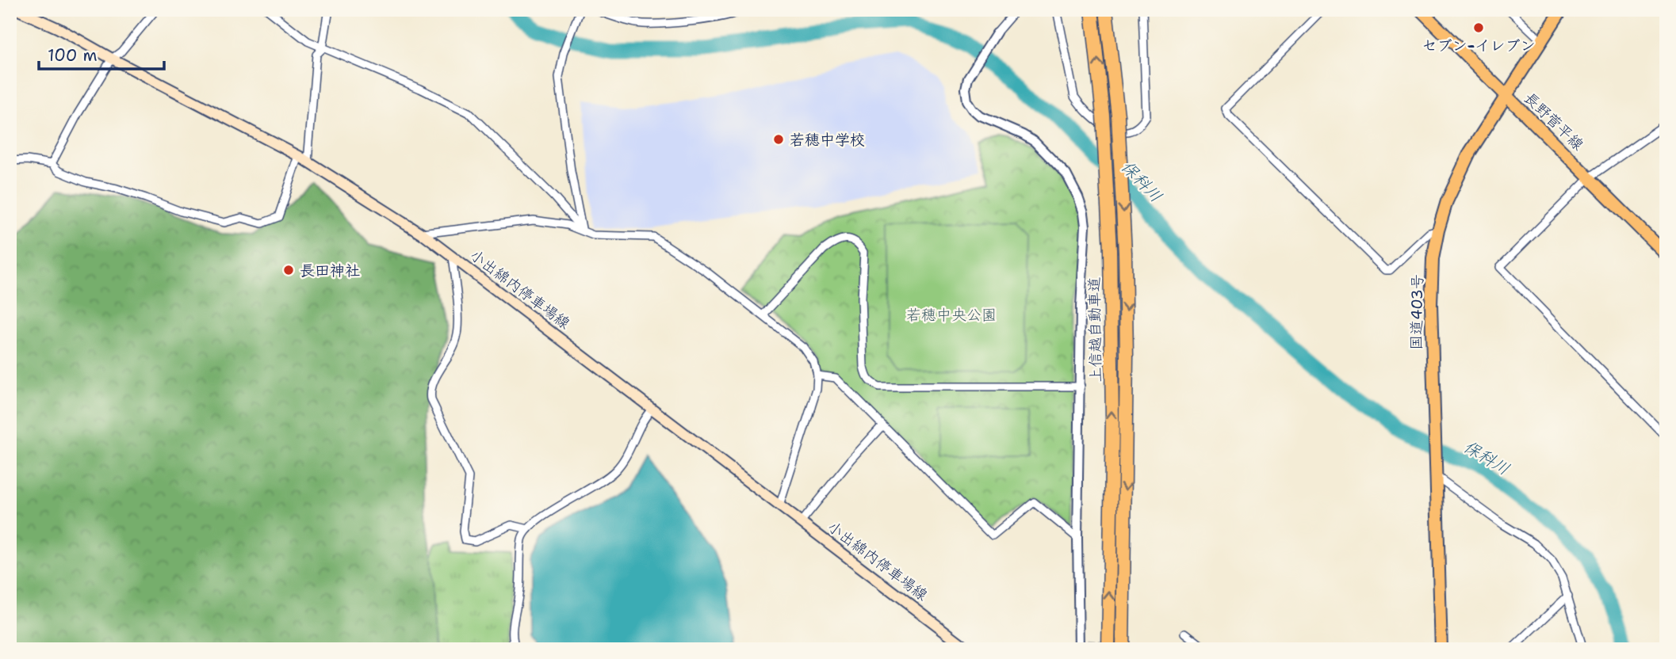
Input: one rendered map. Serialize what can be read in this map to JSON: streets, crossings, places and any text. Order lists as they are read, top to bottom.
{
  "streets": {
    "highway": ["上信越自動車道"],
    "main road": ["長野菅平線", "小出綿内停車場線", "国道403号"]
  },
  "crossings": [
    ["長野菅平線", "国道403号"]
  ],
  "water": ["保科川"],
  "parks": ["若穂中央公園"],
  "places": ["セブン-イレブン", "若穂中学校", "長田神社"],
  "scale_bar": "100 m"
}
